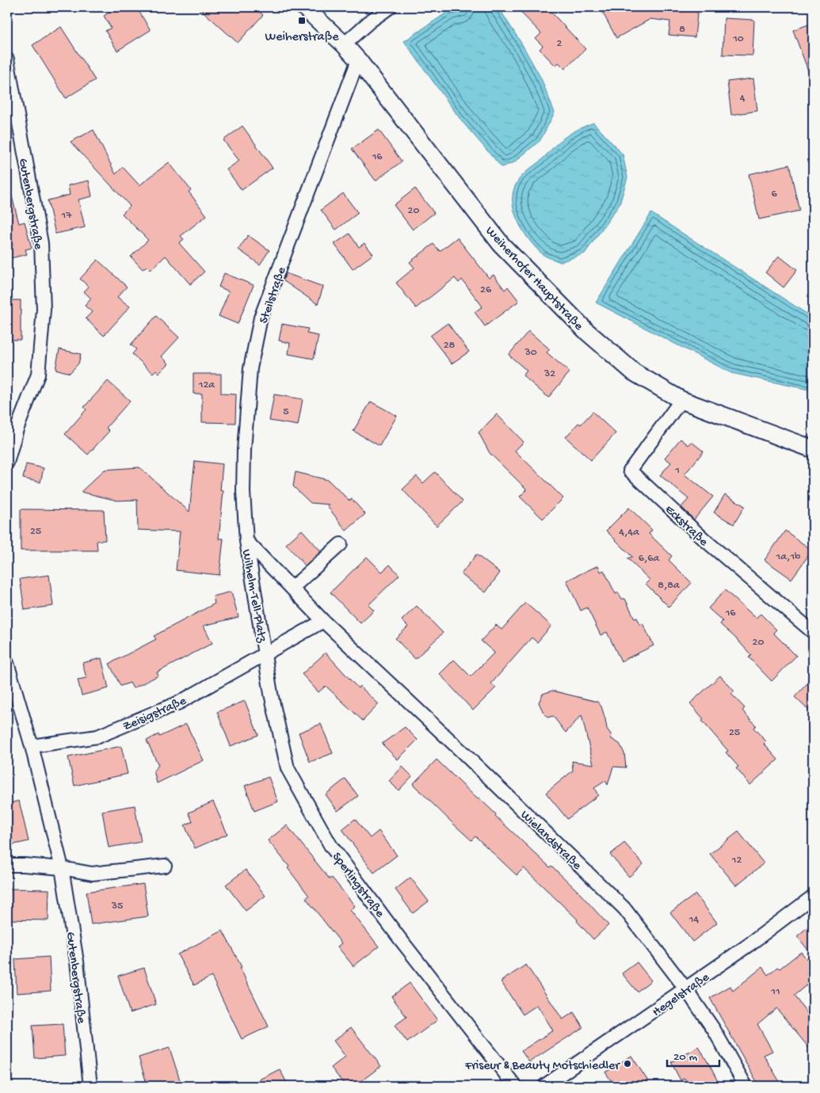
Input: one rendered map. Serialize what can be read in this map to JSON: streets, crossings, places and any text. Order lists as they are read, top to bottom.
{
  "streets": {
    "street": [
      "Gutenbergstraße",
      "Weiherhofer Hauptstraße",
      "Steilstraße",
      "Eckstraße",
      "Wilhelm-Tell-Platz",
      "Zeisigstraße",
      "Wielandstraße",
      "Sperlingstraße",
      "Hegelstraße"
    ]
  },
  "crossings": [
    ["Gutenbergstraße", "Zeisigstraße"],
    ["Weiherhofer Hauptstraße", "Steilstraße"],
    ["Weiherhofer Hauptstraße", "Eckstraße"],
    ["Steilstraße", "Wilhelm-Tell-Platz"],
    ["Wilhelm-Tell-Platz", "Zeisigstraße"],
    ["Wilhelm-Tell-Platz", "Wielandstraße"],
    ["Wilhelm-Tell-Platz", "Sperlingstraße"],
    ["Zeisigstraße", "Sperlingstraße"],
    ["Wielandstraße", "Hegelstraße"]
  ],
  "places": {
    "transit": ["Weiherstraße"],
    "other": ["Friseur & Beauty Motschiedler"]
  },
  "house_numbers": [
    "8",
    "10",
    "2",
    "4",
    "16",
    "6",
    "20",
    "17",
    "26",
    "28",
    "30",
    "32",
    "12a",
    "5",
    "1",
    "25",
    "4,4a",
    "1a,1b",
    "6,6a",
    "8,8a",
    "16",
    "20",
    "25",
    "12",
    "35",
    "14",
    "11"
  ],
  "scale_bar": "20 m"
}
